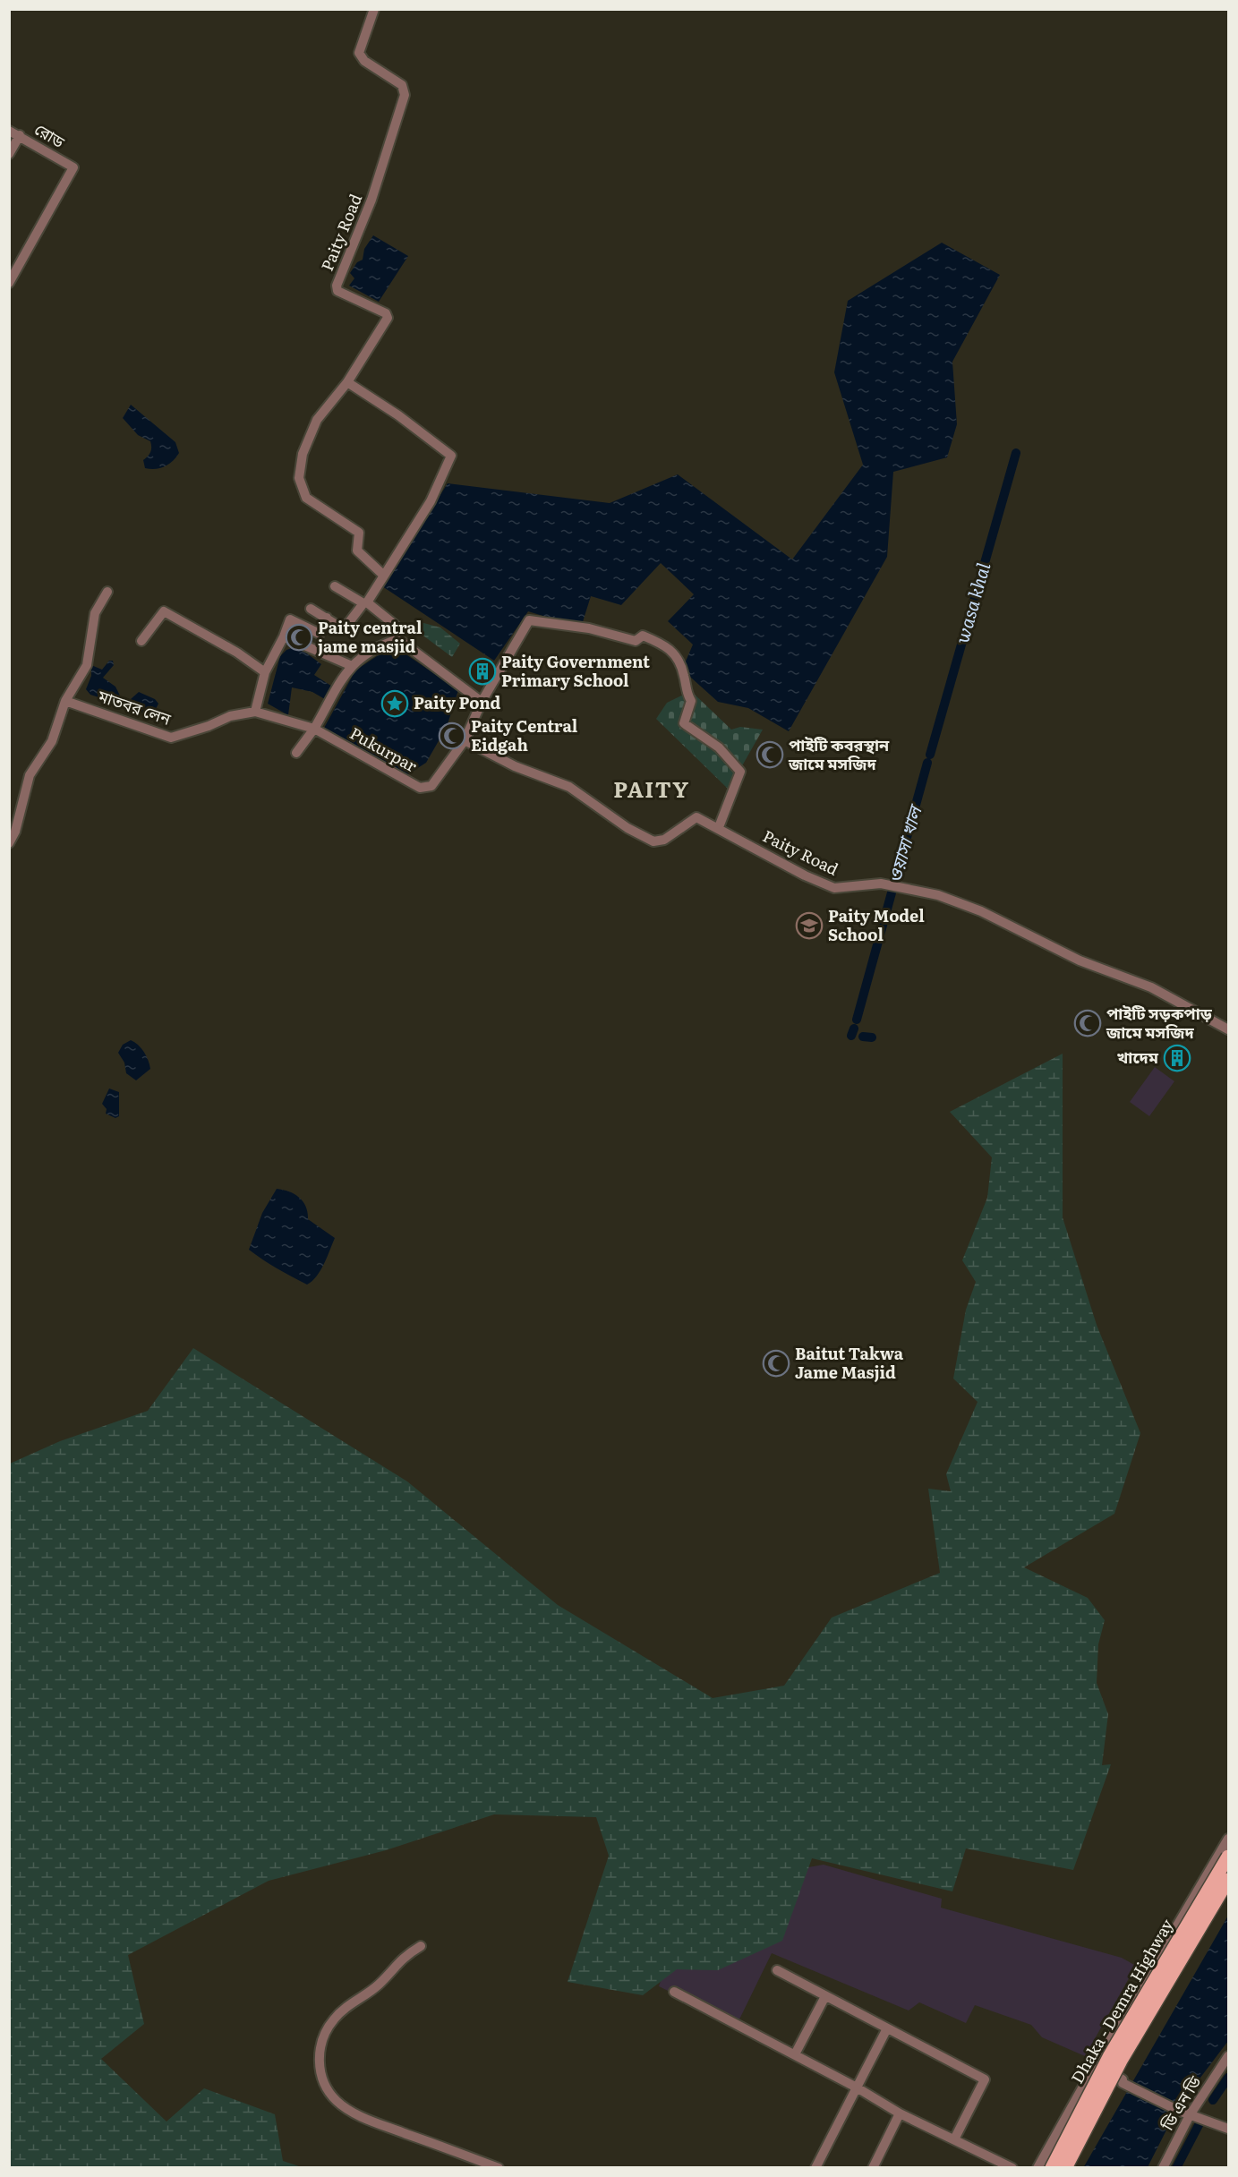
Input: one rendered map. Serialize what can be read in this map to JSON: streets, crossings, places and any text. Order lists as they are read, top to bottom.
{
  "streets": {
    "main road": ["Dhaka - Demra Highway"],
    "street": [
      "রোড",
      "Paity Road",
      "মাতবর লেন",
      "Pukurpar",
      "ডি এন ডি"
    ]
  },
  "crossings": [
    ["Paity Road", "Pukurpar"],
    ["মাতবর লেন", "Pukurpar"]
  ],
  "districts": ["PAITY"],
  "water": ["wasa khal", "ওয়াসা খাল"],
  "places": {
    "mosque": [
      "Paity central jame masjid",
      "Paity Central Eidgah",
      "পাইটি কবরস্থান জামে মসজিদ",
      "পাইটি সড়কপাড় জামে মসজিদ",
      "Baitut Takwa Jame Masjid"
    ],
    "building": ["Paity Government Primary School", "খাদেম"],
    "place": ["Paity Pond"],
    "school or university": ["Paity Model School"]
  }
}
